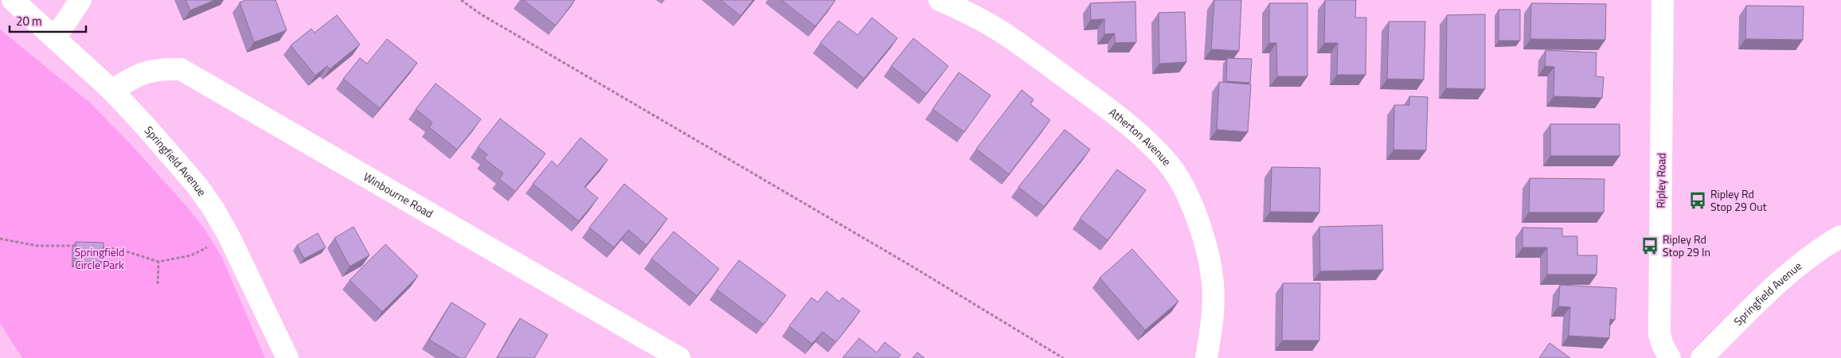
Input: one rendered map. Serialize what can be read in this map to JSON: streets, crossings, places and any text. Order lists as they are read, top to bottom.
{
  "streets": {
    "street": [
      "Atherton Avenue",
      "Springfield Avenue",
      "Ripley Road",
      "Winbourne Road"
    ]
  },
  "crossings": [
    ["Springfield Avenue", "Winbourne Road"]
  ],
  "parks": ["Springfield Circle Park"],
  "places": {
    "bus stop": ["Ripley Rd Stop 29 Out", "Ripley Rd Stop 29 In"]
  },
  "scale_bar": "20 m"
}
